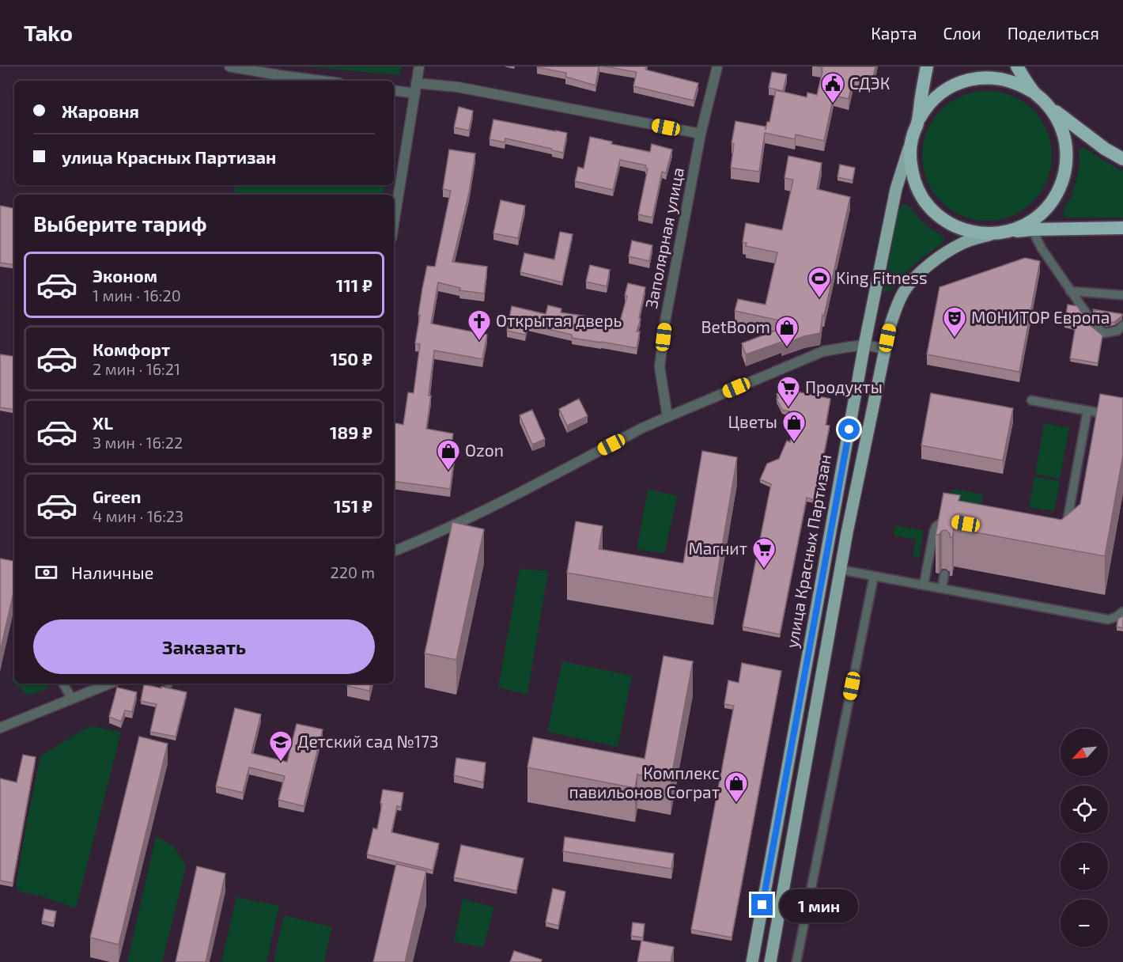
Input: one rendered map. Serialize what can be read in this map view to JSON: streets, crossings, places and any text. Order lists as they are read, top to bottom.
{
  "streets": {
    "highway": ["улица Красных Партизан"],
    "street": ["Заполярная улица"]
  },
  "places": {
    "public building": ["СДЭК"],
    "sports": ["King Fitness"],
    "theatre": ["МОНИТОР Европа"],
    "church": ["Открытая дверь"],
    "shop": [
      "BetBoom",
      "Цветы",
      "Ozon",
      "Комплекс павильонов Сограт"
    ],
    "supermarket": ["Продукты", "Магнит"],
    "school or university": ["Детский cад №173"]
  },
  "north": "bottom left",
  "page": {
    "header": "Tako",
    "nav": ["Карта", "Слои", "Поделиться"],
    "banner": ["Жаровня", "улица Красных Партизан"],
    "heading": "Выберите тариф",
    "list": [
      {
        "name": "Эконом",
        "note": "1 мин · 16:20",
        "value": "111 ₽"
      },
      {
        "name": "Комфорт",
        "note": "2 мин · 16:21",
        "value": "150 ₽"
      },
      {
        "name": "XL",
        "note": "3 мин · 16:22",
        "value": "189 ₽"
      },
      {
        "name": "Green",
        "note": "4 мин · 16:23",
        "value": "151 ₽"
      }
    ],
    "pay": ["Наличные", "220 m"],
    "buttons": "Заказать",
    "map_buttons": ["+", "−"],
    "bubble": "1 мин"
  }
}
